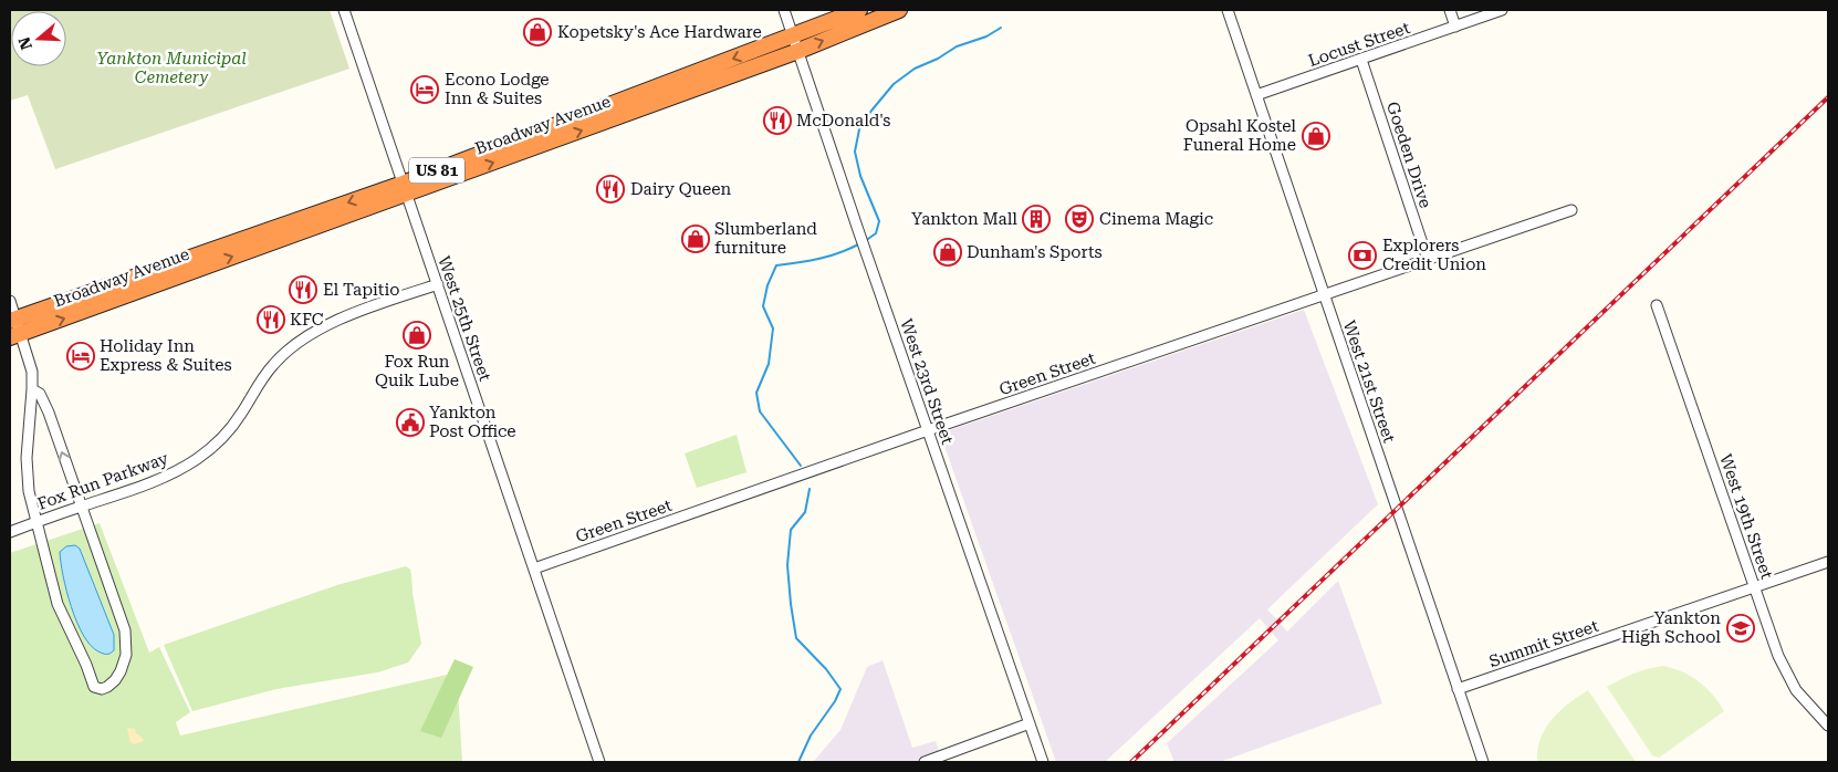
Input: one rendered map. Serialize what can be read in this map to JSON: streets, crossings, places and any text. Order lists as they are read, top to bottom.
{
  "streets": {
    "highway": ["Broadway Avenue", "US 81"],
    "street": [
      "Locust Street",
      "Goeden Drive",
      "West 25th Street",
      "Green Street",
      "West 23rd Street",
      "West 21st Street",
      "Fox Run Parkway",
      "West 19th Street",
      "Summit Street"
    ]
  },
  "crossings": [
    ["Locust Street", "Goeden Drive"],
    ["Locust Street", "West 21st Street"],
    ["Broadway Avenue", "West 25th Street"],
    ["Broadway Avenue", "West 23rd Street"],
    ["Goeden Drive", "Green Street"],
    ["West 25th Street", "Green Street"],
    ["West 25th Street", "Fox Run Parkway"],
    ["Green Street", "West 23rd Street"],
    ["Green Street", "West 21st Street"],
    ["West 21st Street", "Summit Street"],
    ["West 19th Street", "Summit Street"]
  ],
  "parks": ["Yankton Municipal Cemetery"],
  "places": {
    "shop": [
      "Kopetsky's Ace Hardware",
      "Opsahl Kostel Funeral Home",
      "Slumberland furniture",
      "Dunham's Sports",
      "Fox Run Quik Lube"
    ],
    "hotel": ["Econo Lodge Inn & Suites", "Holiday Inn Express & Suites"],
    "restaurant": [
      "McDonald's",
      "Dairy Queen",
      "El Tapitio",
      "KFC"
    ],
    "building": ["Yankton Mall"],
    "theatre": ["Cinema Magic"],
    "bank": ["Explorers Credit Union"],
    "public building": ["Yankton Post Office"],
    "school or university": ["Yankton High School"]
  },
  "north": "left"
}
